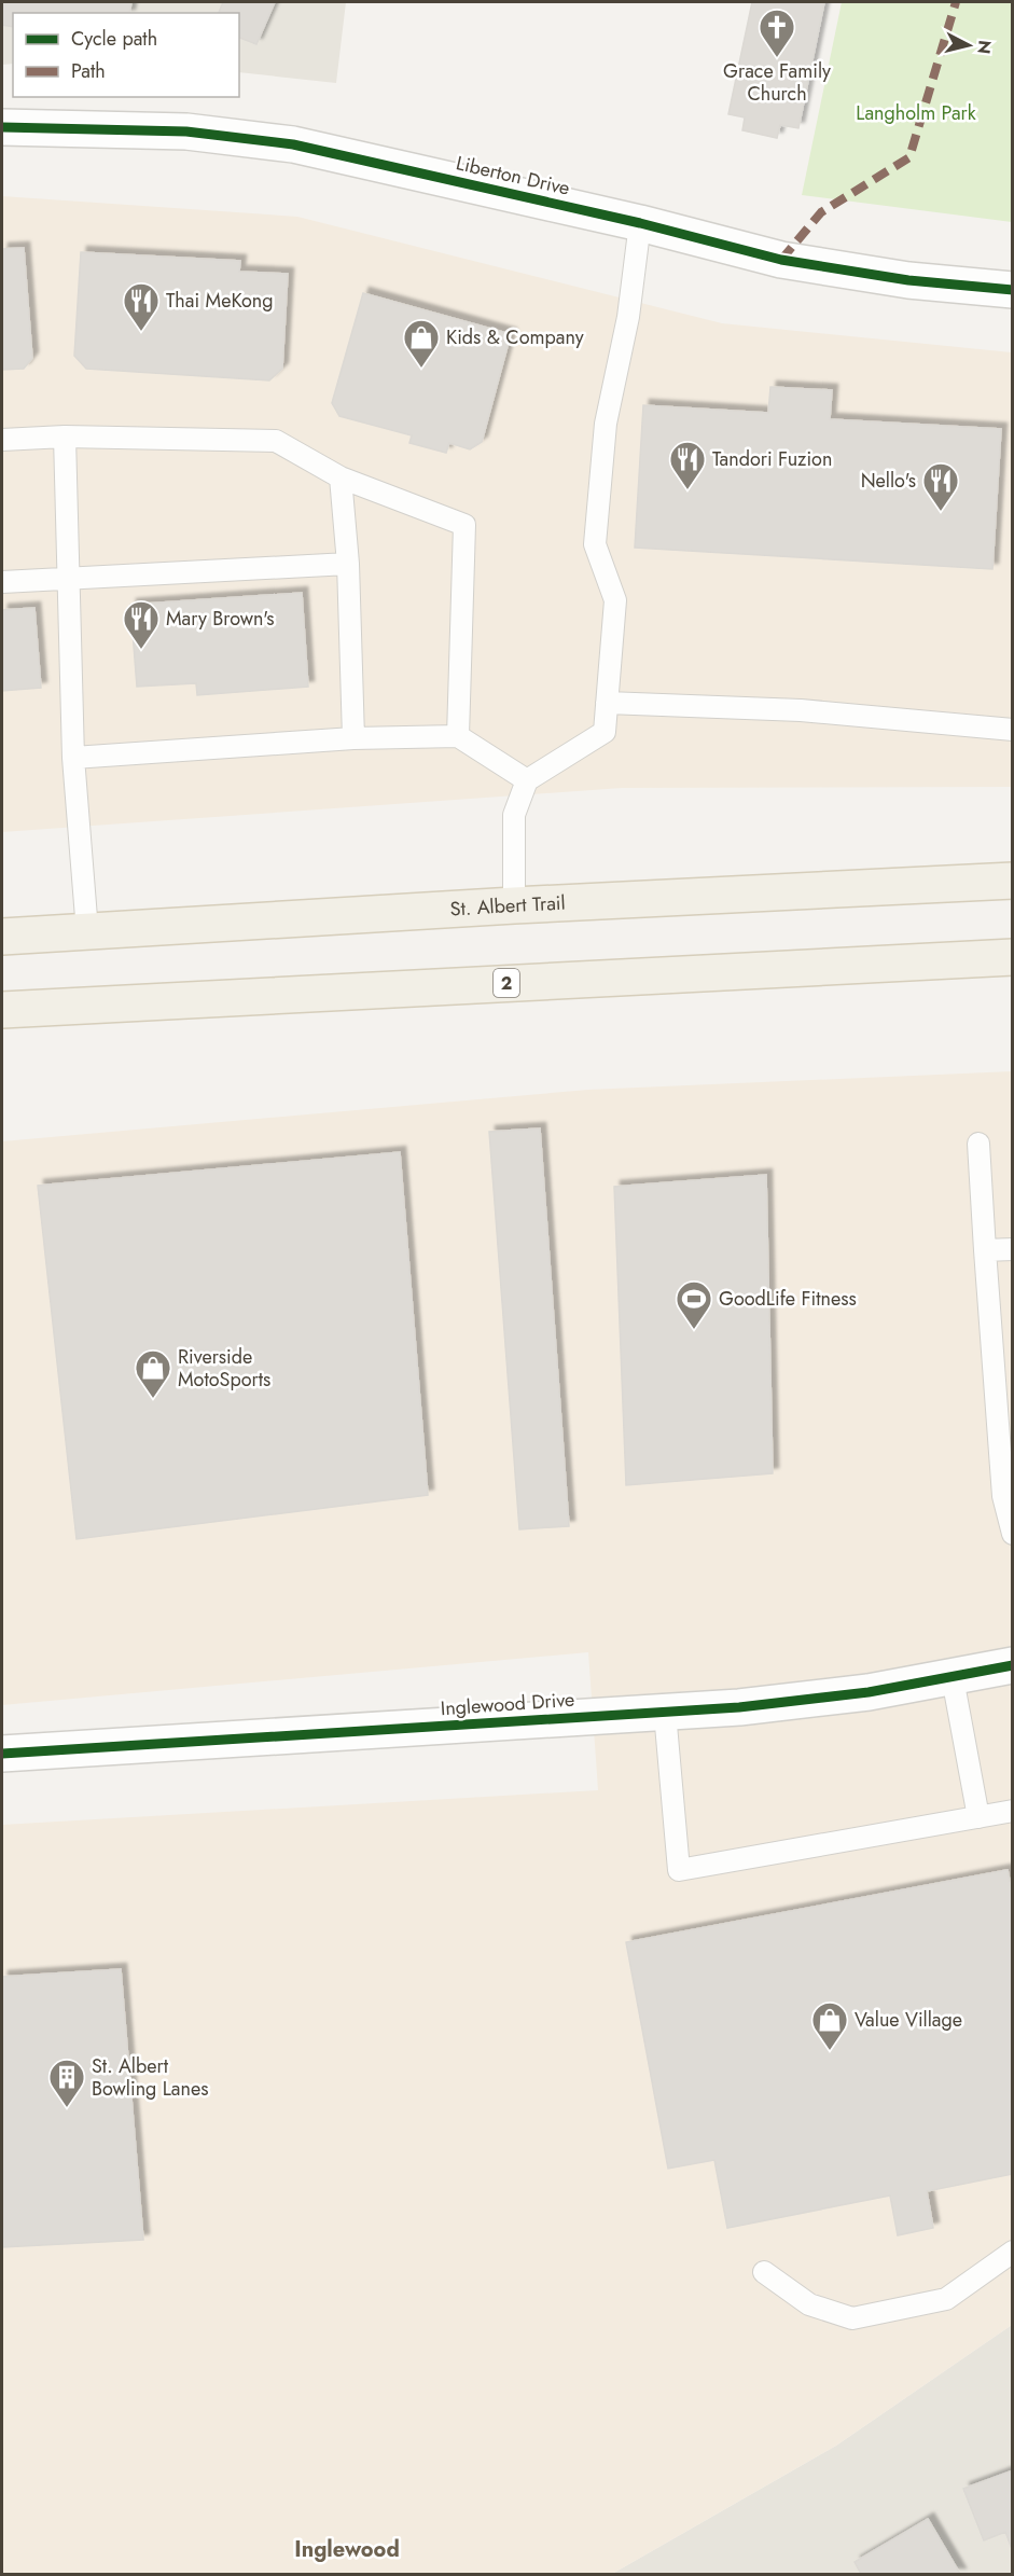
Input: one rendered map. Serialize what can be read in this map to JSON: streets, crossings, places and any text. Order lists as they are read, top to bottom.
{
  "streets": {
    "main road": ["St. Albert Trail", "2"],
    "street": ["Liberton Drive", "Inglewood Drive"]
  },
  "districts": ["Inglewood"],
  "parks": ["Langholm Park"],
  "places": {
    "church": ["Grace Family Church"],
    "restaurant": [
      "Thai MeKong",
      "Tandori Fuzion",
      "Nello's",
      "Mary Brown's"
    ],
    "shop": ["Kids & Company", "Riverside MotoSports", "Value Village"],
    "sports": ["GoodLife Fitness"],
    "building": ["St. Albert Bowling Lanes"]
  },
  "legend": ["Cycle path", "Path"],
  "north": "right"
}
